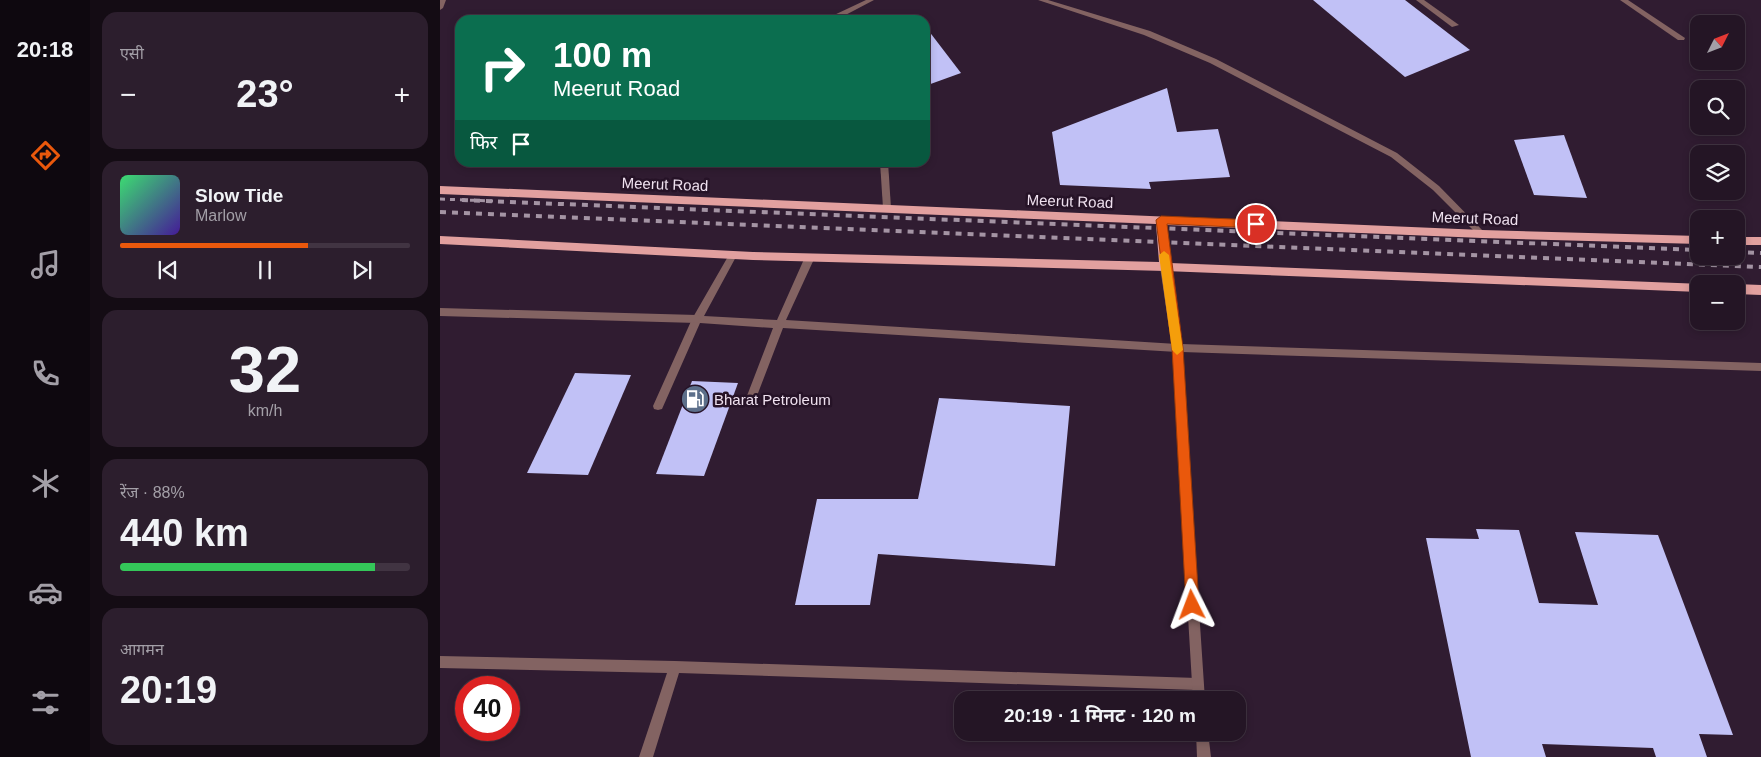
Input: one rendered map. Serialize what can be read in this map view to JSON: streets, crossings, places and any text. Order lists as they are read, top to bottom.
{
  "streets": {
    "main road": ["Meerut Road"]
  },
  "places": {
    "fuel station": ["Bharat Petroleum"]
  },
  "north": "top right",
  "page": {
    "tabs": "20:18",
    "tile": [
      "एसी",
      ["32", "km/h"],
      ["रेंज · 88%", "440 km"],
      ["आगमन", "20:19"]
    ],
    "map_buttons": ["+", "−"],
    "turn": ["100 m", "Meerut Road"],
    "heat": ["−", "23°", "+"],
    "then": "फिर",
    "song": ["Slow Tide", "Marlow"],
    "limit": "40",
    "trip": "20:19 · 1 मिनट · 120 m"
  }
}
